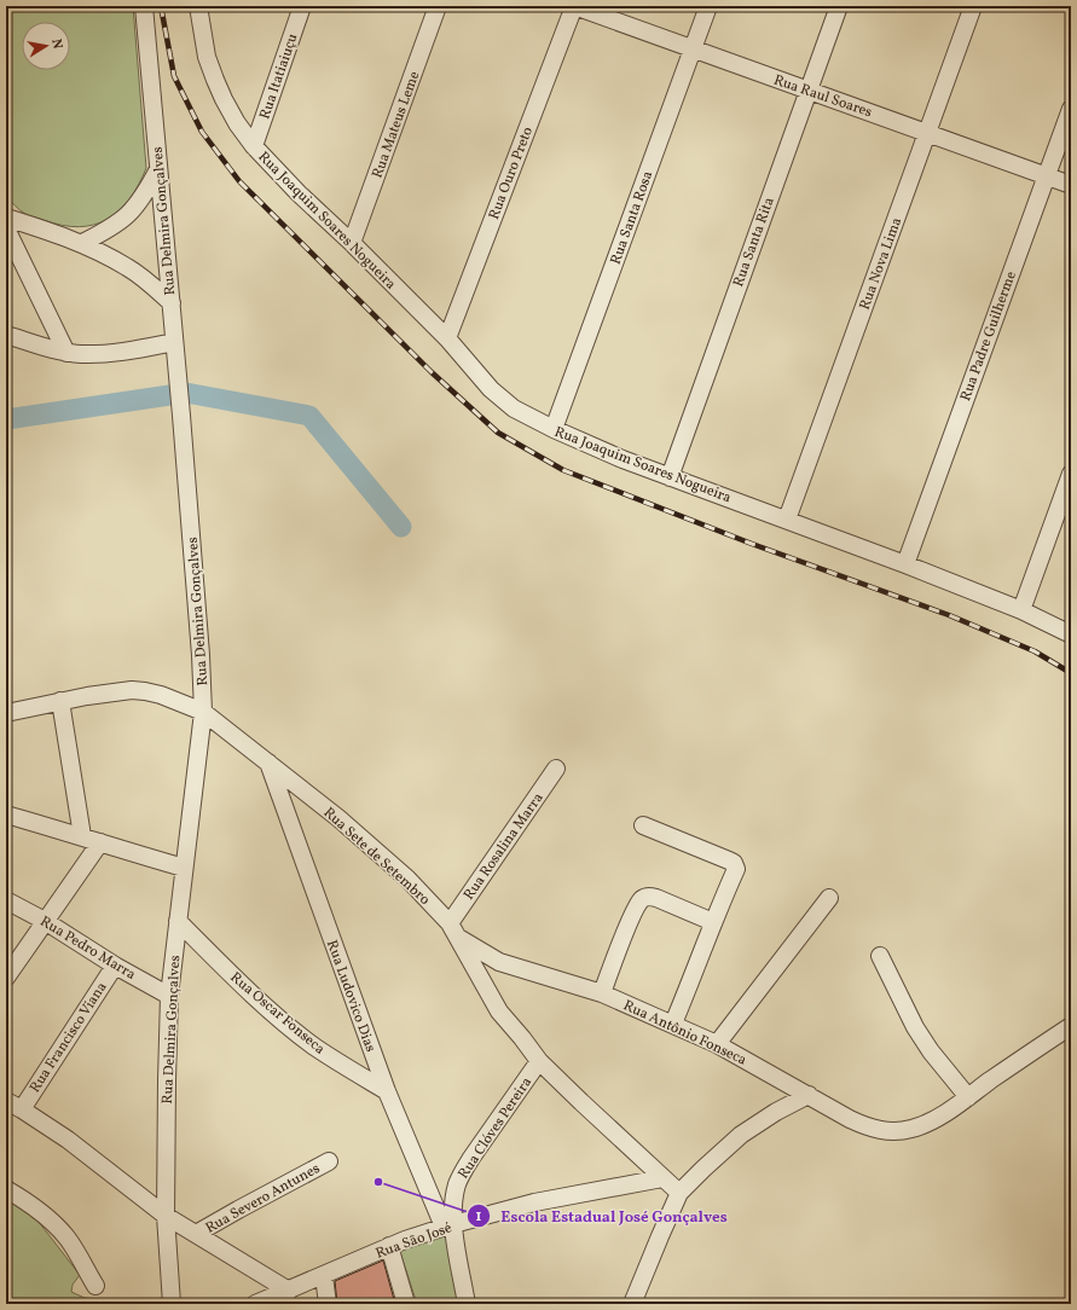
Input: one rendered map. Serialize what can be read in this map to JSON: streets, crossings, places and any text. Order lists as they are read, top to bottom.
{
  "streets": {
    "street": [
      "Rua Itatiaiuçu",
      "Rua Raul Soares",
      "Rua Mateus Leme",
      "Rua Ouro Preto",
      "Rua Santa Rosa",
      "Rua Joaquim Soares Nogueira",
      "Rua Delmira Gonçalves",
      "Rua Santa Rita",
      "Rua Nova Lima",
      "Rua Padre Guilherme",
      "Rua Rosalina Marra",
      "Rua Sete de Setembro",
      "Rua Pedro Marra",
      "Rua Ludovico Dias",
      "Rua Oscar Fonseca",
      "Rua Antônio Fonseca",
      "Rua Francisco Viana",
      "Rua Clóves Pereira",
      "Rua Severo Antunes",
      "Rua São José"
    ]
  },
  "crossings": [
    ["Rua Itatiaiuçu", "Rua Joaquim Soares Nogueira"],
    ["Rua Raul Soares", "Rua Ouro Preto"],
    ["Rua Raul Soares", "Rua Santa Rosa"],
    ["Rua Raul Soares", "Rua Santa Rita"],
    ["Rua Raul Soares", "Rua Nova Lima"],
    ["Rua Raul Soares", "Rua Padre Guilherme"],
    ["Rua Mateus Leme", "Rua Joaquim Soares Nogueira"],
    ["Rua Ouro Preto", "Rua Joaquim Soares Nogueira"],
    ["Rua Santa Rosa", "Rua Joaquim Soares Nogueira"],
    ["Rua Joaquim Soares Nogueira", "Rua Santa Rita"],
    ["Rua Joaquim Soares Nogueira", "Rua Nova Lima"],
    ["Rua Joaquim Soares Nogueira", "Rua Padre Guilherme"],
    ["Rua Delmira Gonçalves", "Rua Sete de Setembro"],
    ["Rua Delmira Gonçalves", "Rua Pedro Marra"],
    ["Rua Delmira Gonçalves", "Rua Oscar Fonseca"],
    ["Rua Rosalina Marra", "Rua Sete de Setembro"],
    ["Rua Rosalina Marra", "Rua Antônio Fonseca"],
    ["Rua Sete de Setembro", "Rua Ludovico Dias"],
    ["Rua Sete de Setembro", "Rua Antônio Fonseca"],
    ["Rua Sete de Setembro", "Rua Clóves Pereira"],
    ["Rua Sete de Setembro", "Rua São José"],
    ["Rua Pedro Marra", "Rua Francisco Viana"],
    ["Rua Ludovico Dias", "Rua Oscar Fonseca"],
    ["Rua Ludovico Dias", "Rua Clóves Pereira"],
    ["Rua Ludovico Dias", "Rua São José"],
    ["Rua Clóves Pereira", "Rua São José"]
  ],
  "places": ["Escola Estadual José Gonçalves"],
  "north": "right"
}
